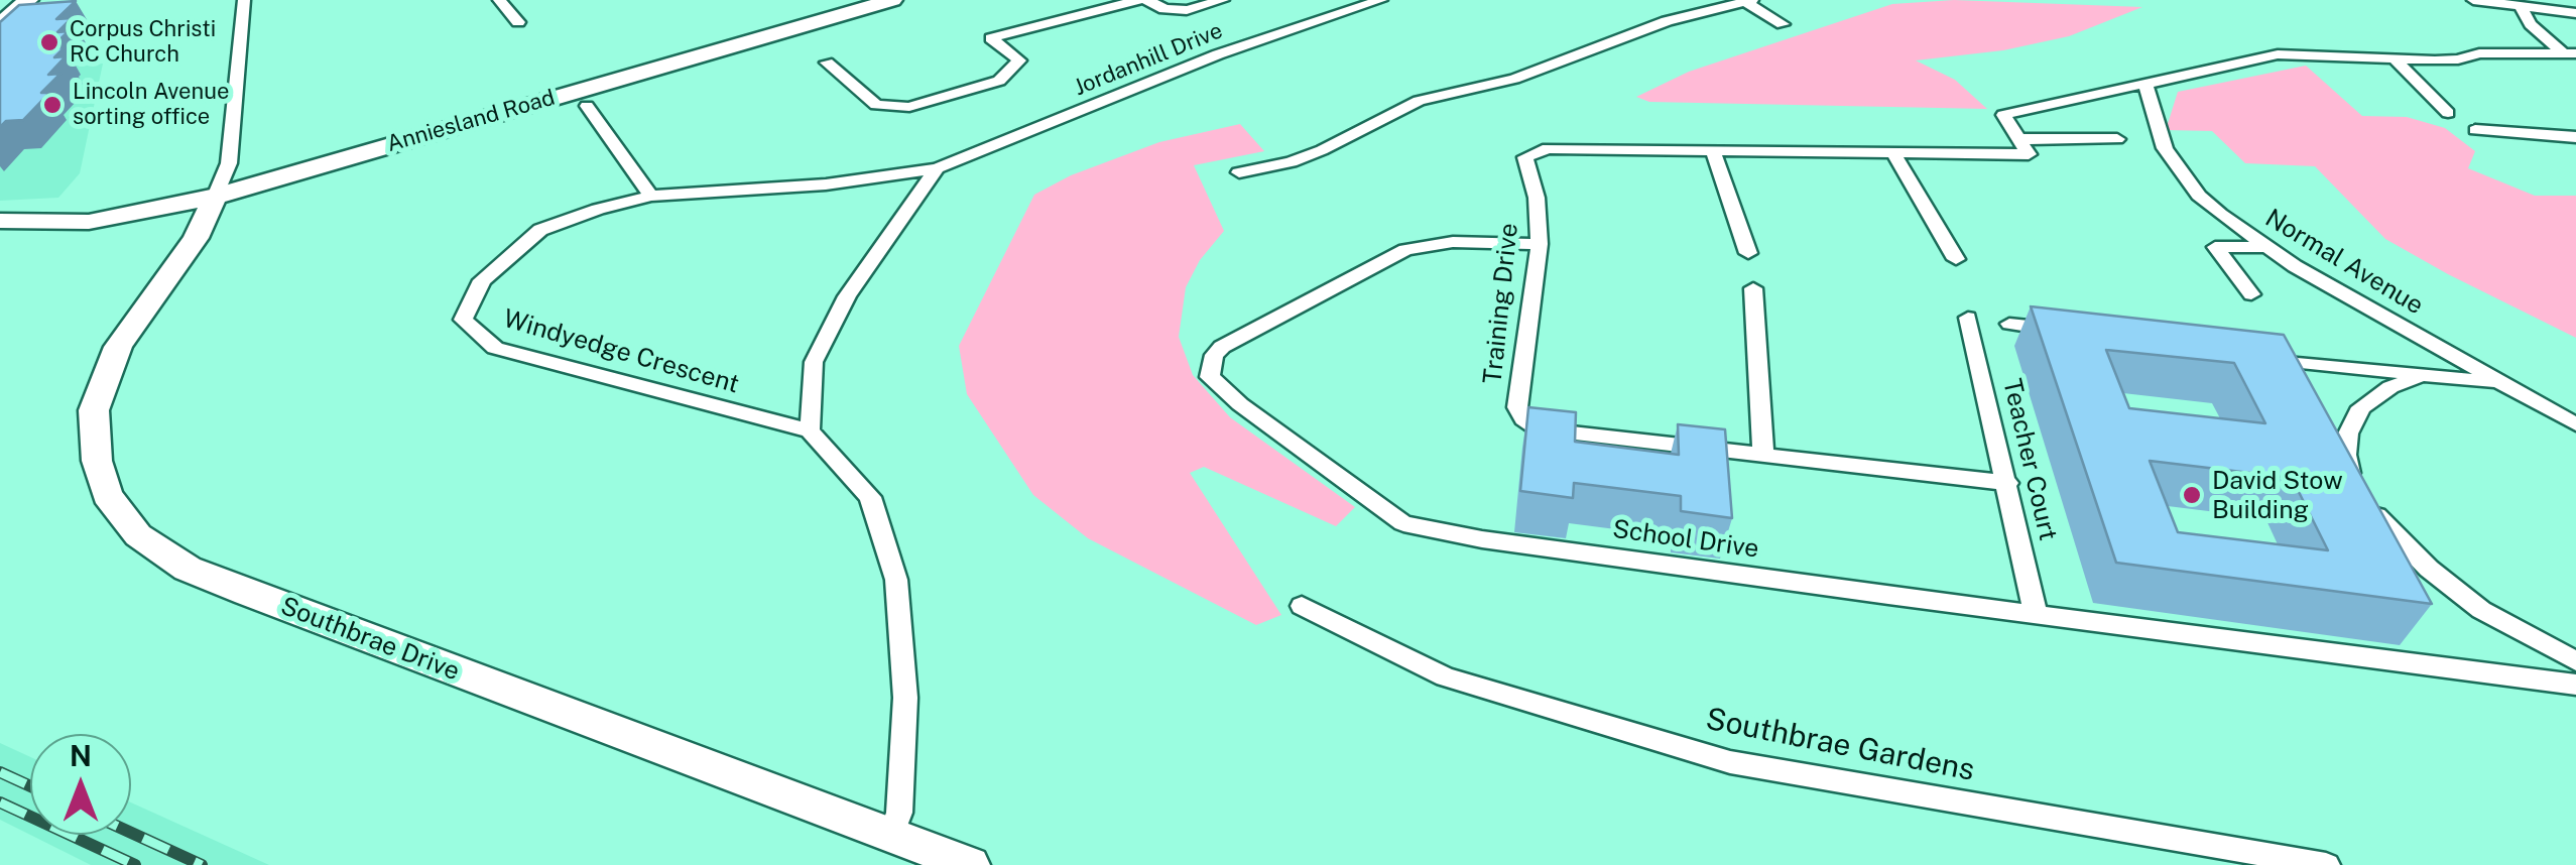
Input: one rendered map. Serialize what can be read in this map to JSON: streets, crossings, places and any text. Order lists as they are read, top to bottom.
{
  "streets": {
    "street": [
      "Jordanhill Drive",
      "Anniesland Road",
      "Normal Avenue",
      "Training Drive",
      "Windyedge Crescent",
      "Teacher Court",
      "School Drive",
      "Southbrae Drive",
      "Southbrae Gardens"
    ]
  },
  "crossings": [
    ["Jordanhill Drive", "Windyedge Crescent"],
    ["Anniesland Road", "Southbrae Drive"],
    ["Training Drive", "Teacher Court"],
    ["Training Drive", "School Drive"],
    ["Teacher Court", "School Drive"]
  ],
  "places": ["Corpus Christi RC Church", "Lincoln Avenue sorting office", "David Stow Building"],
  "north": "top"
}
